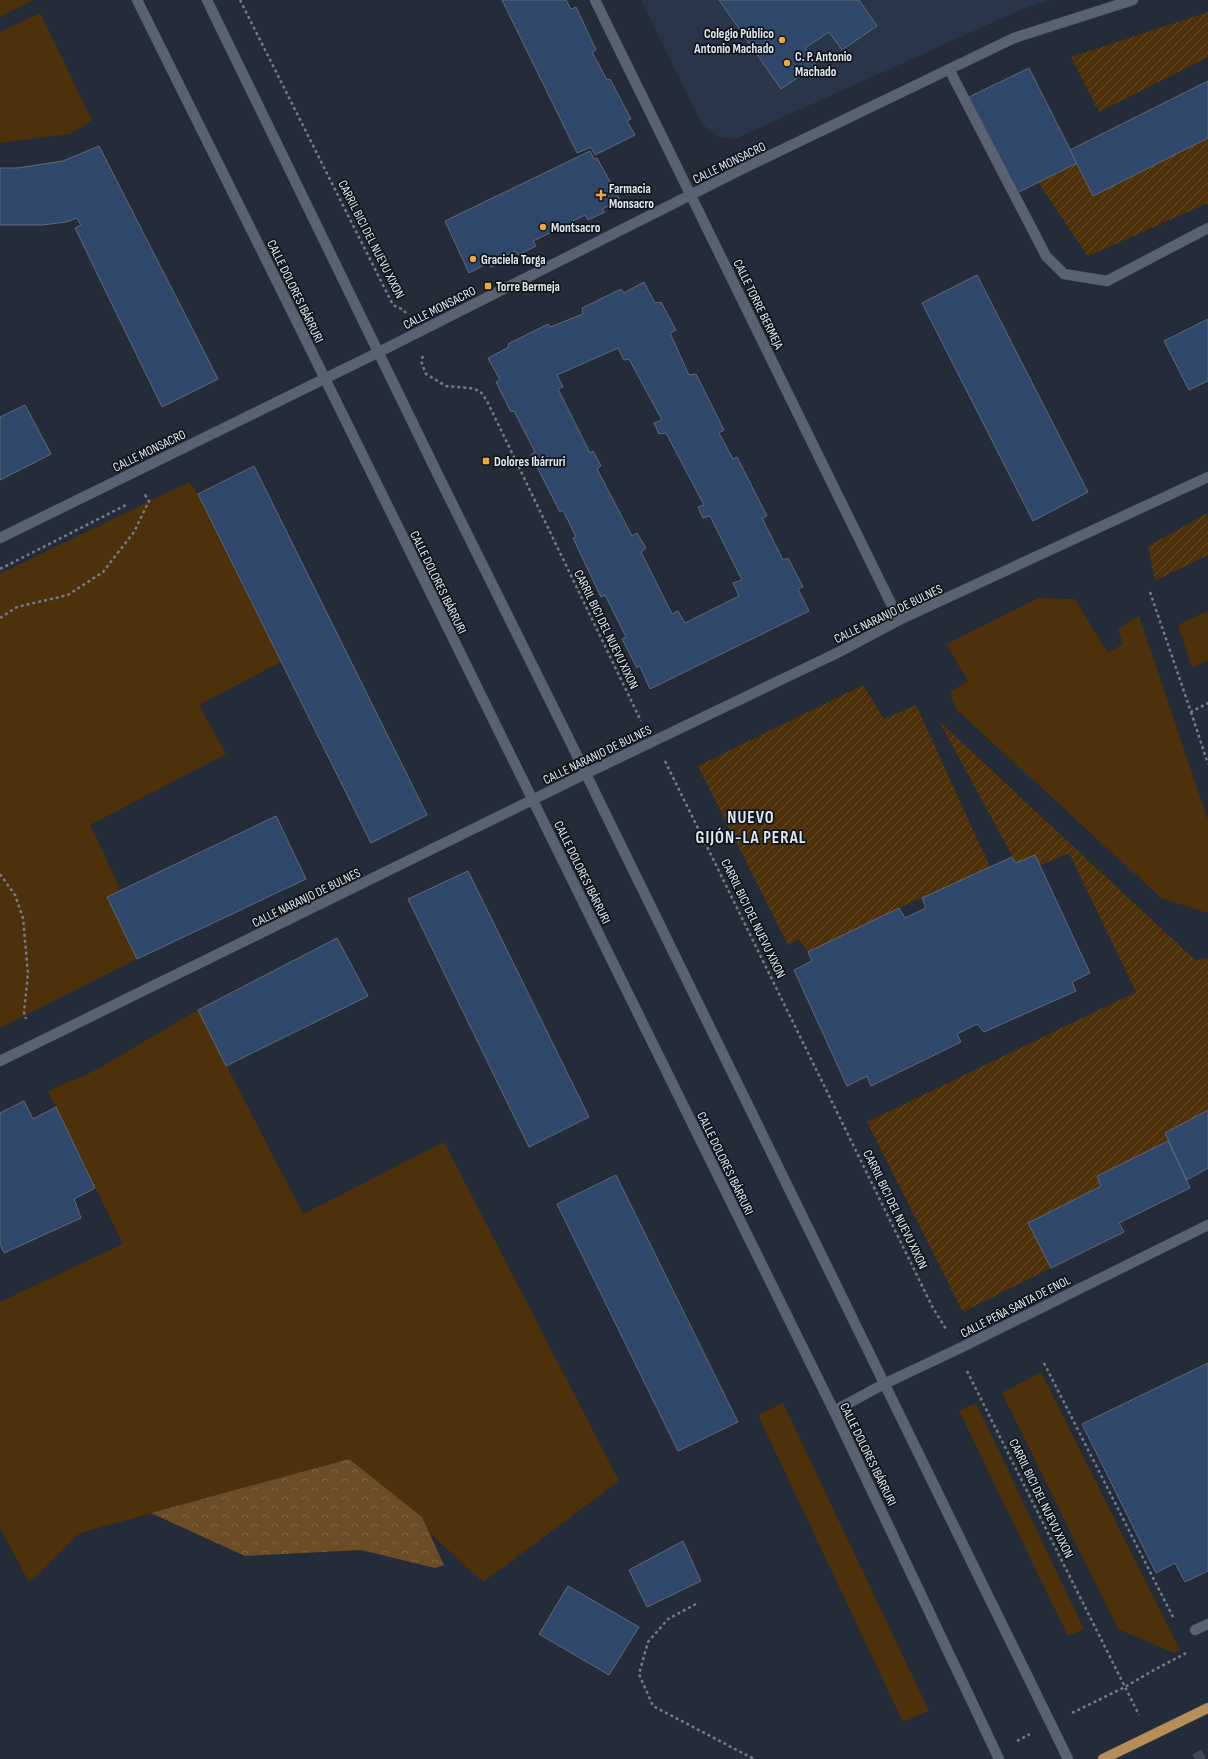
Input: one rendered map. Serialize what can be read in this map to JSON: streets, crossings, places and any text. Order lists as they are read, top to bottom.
{
  "streets": {
    "street": [
      "CALLE MONSACRO",
      "CALLE DOLORES IBÁRRURI",
      "CALLE TORRE BERMEJA",
      "CALLE NARANJO DE BULNES",
      "CALLE PEÑA SANTA DE ENOL"
    ],
    "path": ["CARRIL BICI DEL NUEVU XIXON"]
  },
  "crossings": [
    ["CALLE MONSACRO", "CARRIL BICI DEL NUEVU XIXON"],
    ["CALLE MONSACRO", "CALLE DOLORES IBÁRRURI"],
    ["CALLE MONSACRO", "CALLE TORRE BERMEJA"],
    ["CARRIL BICI DEL NUEVU XIXON", "CALLE NARANJO DE BULNES"],
    ["CARRIL BICI DEL NUEVU XIXON", "CALLE PEÑA SANTA DE ENOL"],
    ["CALLE DOLORES IBÁRRURI", "CALLE NARANJO DE BULNES"],
    ["CALLE DOLORES IBÁRRURI", "CALLE PEÑA SANTA DE ENOL"],
    ["CALLE TORRE BERMEJA", "CALLE NARANJO DE BULNES"]
  ],
  "districts": ["NUEVO GIJÓN-LA PERAL"],
  "places": {
    "other": [
      "Colegio Público Antonio Machado",
      "C. P. Antonio Machado",
      "Montsacro",
      "Graciela Torga"
    ],
    "health": ["Farmacia Monsacro"],
    "transit": ["Torre Bermeja", "Dolores Ibárruri"]
  }
}
